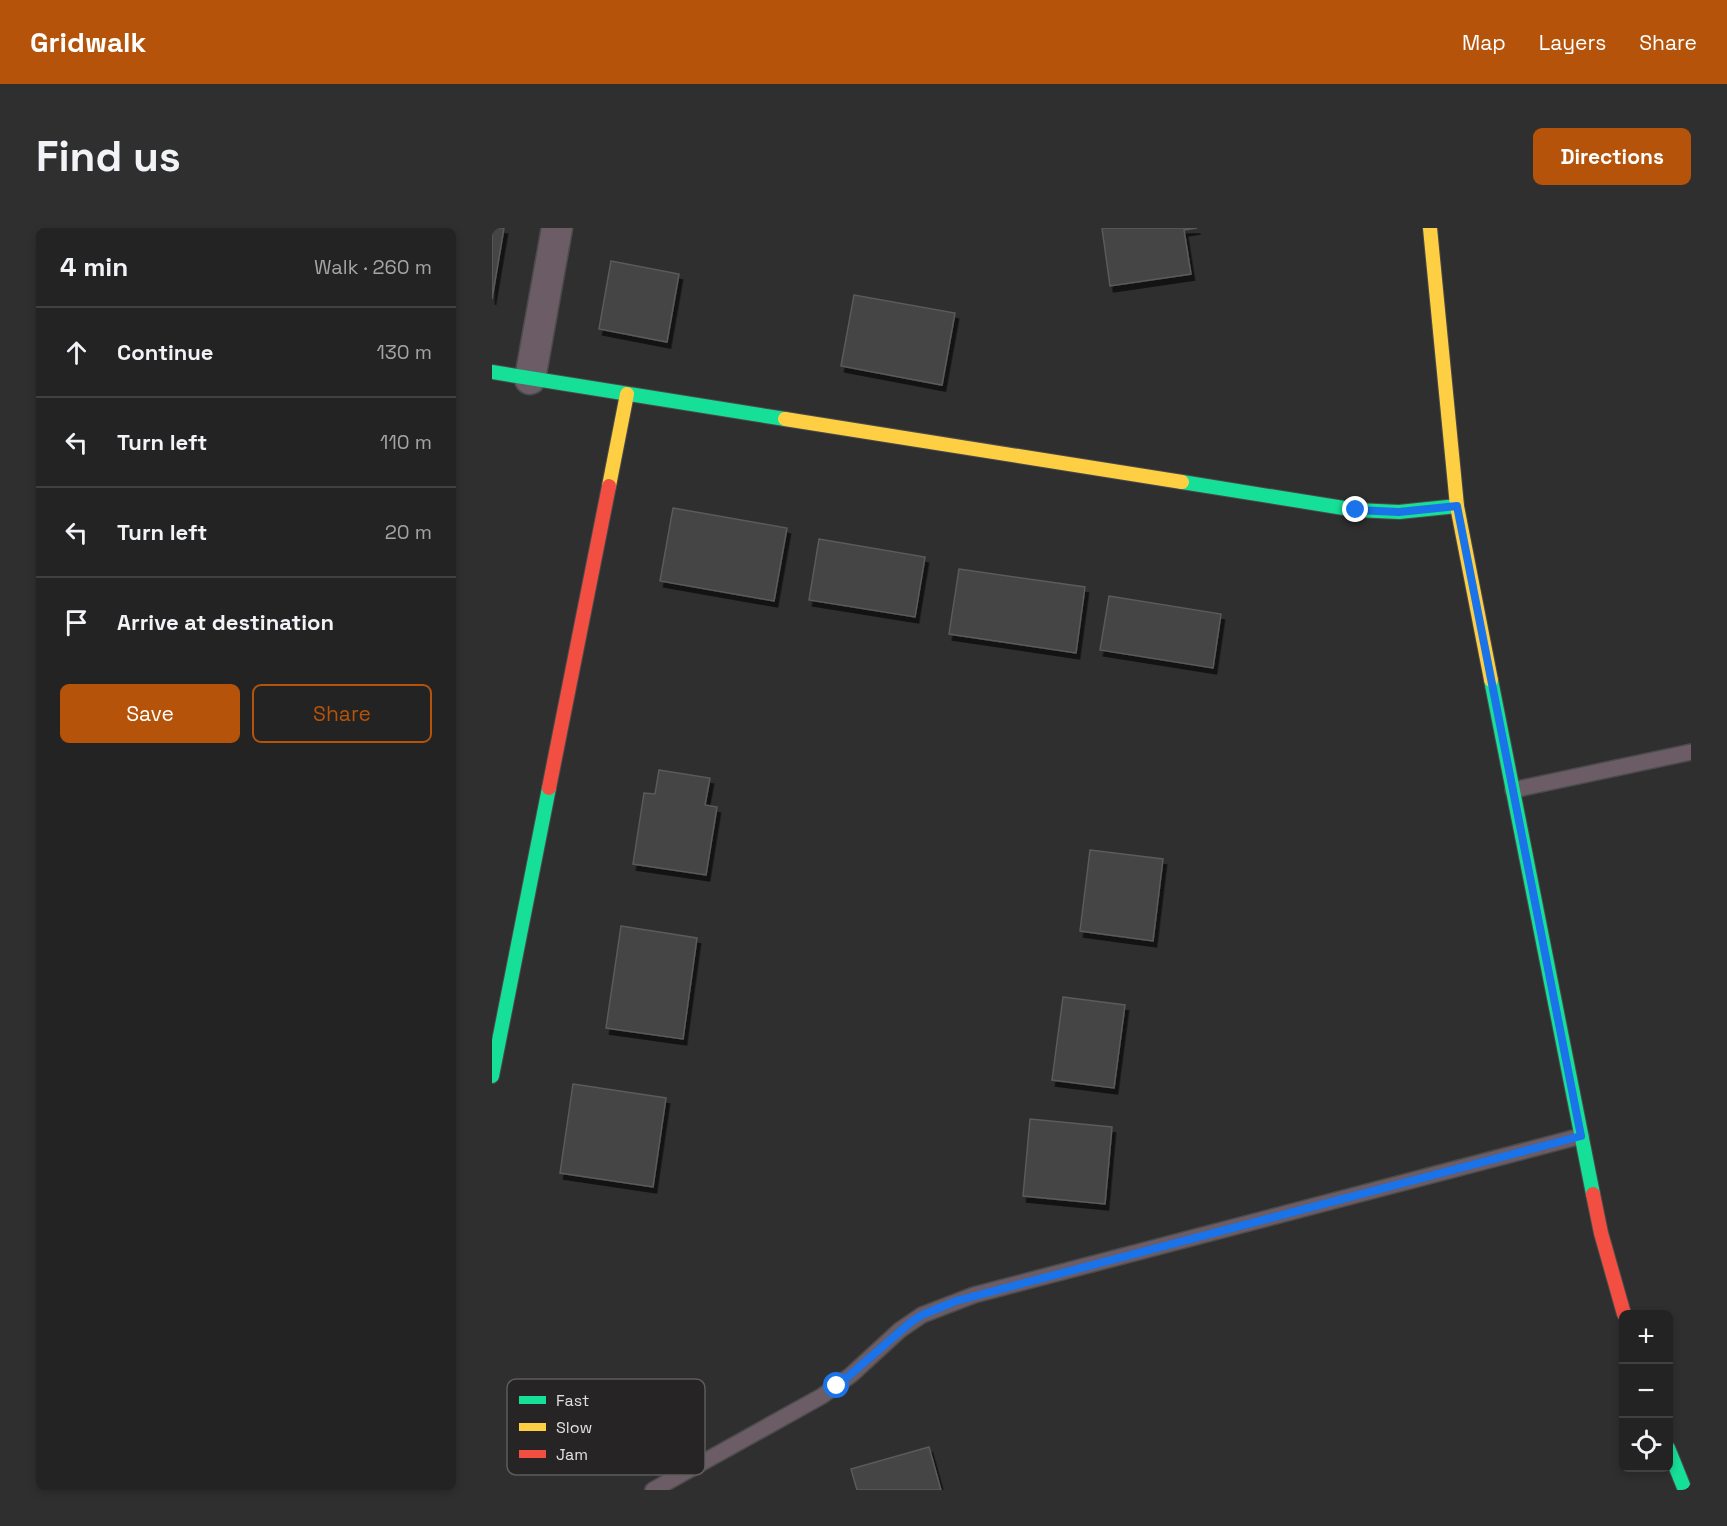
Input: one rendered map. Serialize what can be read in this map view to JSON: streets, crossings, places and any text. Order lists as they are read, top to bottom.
{
  "legend": ["Fast", "Slow", "Jam"],
  "page": {
    "header": "Gridwalk",
    "nav": ["Map", "Layers", "Share"],
    "buttons": [
      "Directions",
      ["Save", "Share"]
    ],
    "title": "Find us",
    "heading": ["4 min", "Walk · 260 m"],
    "list": [
      ["Continue", "130 m"],
      ["Turn left", "110 m"],
      ["Turn left", "20 m"],
      "Arrive at destination"
    ],
    "map_buttons": ["+", "−"]
  }
}
